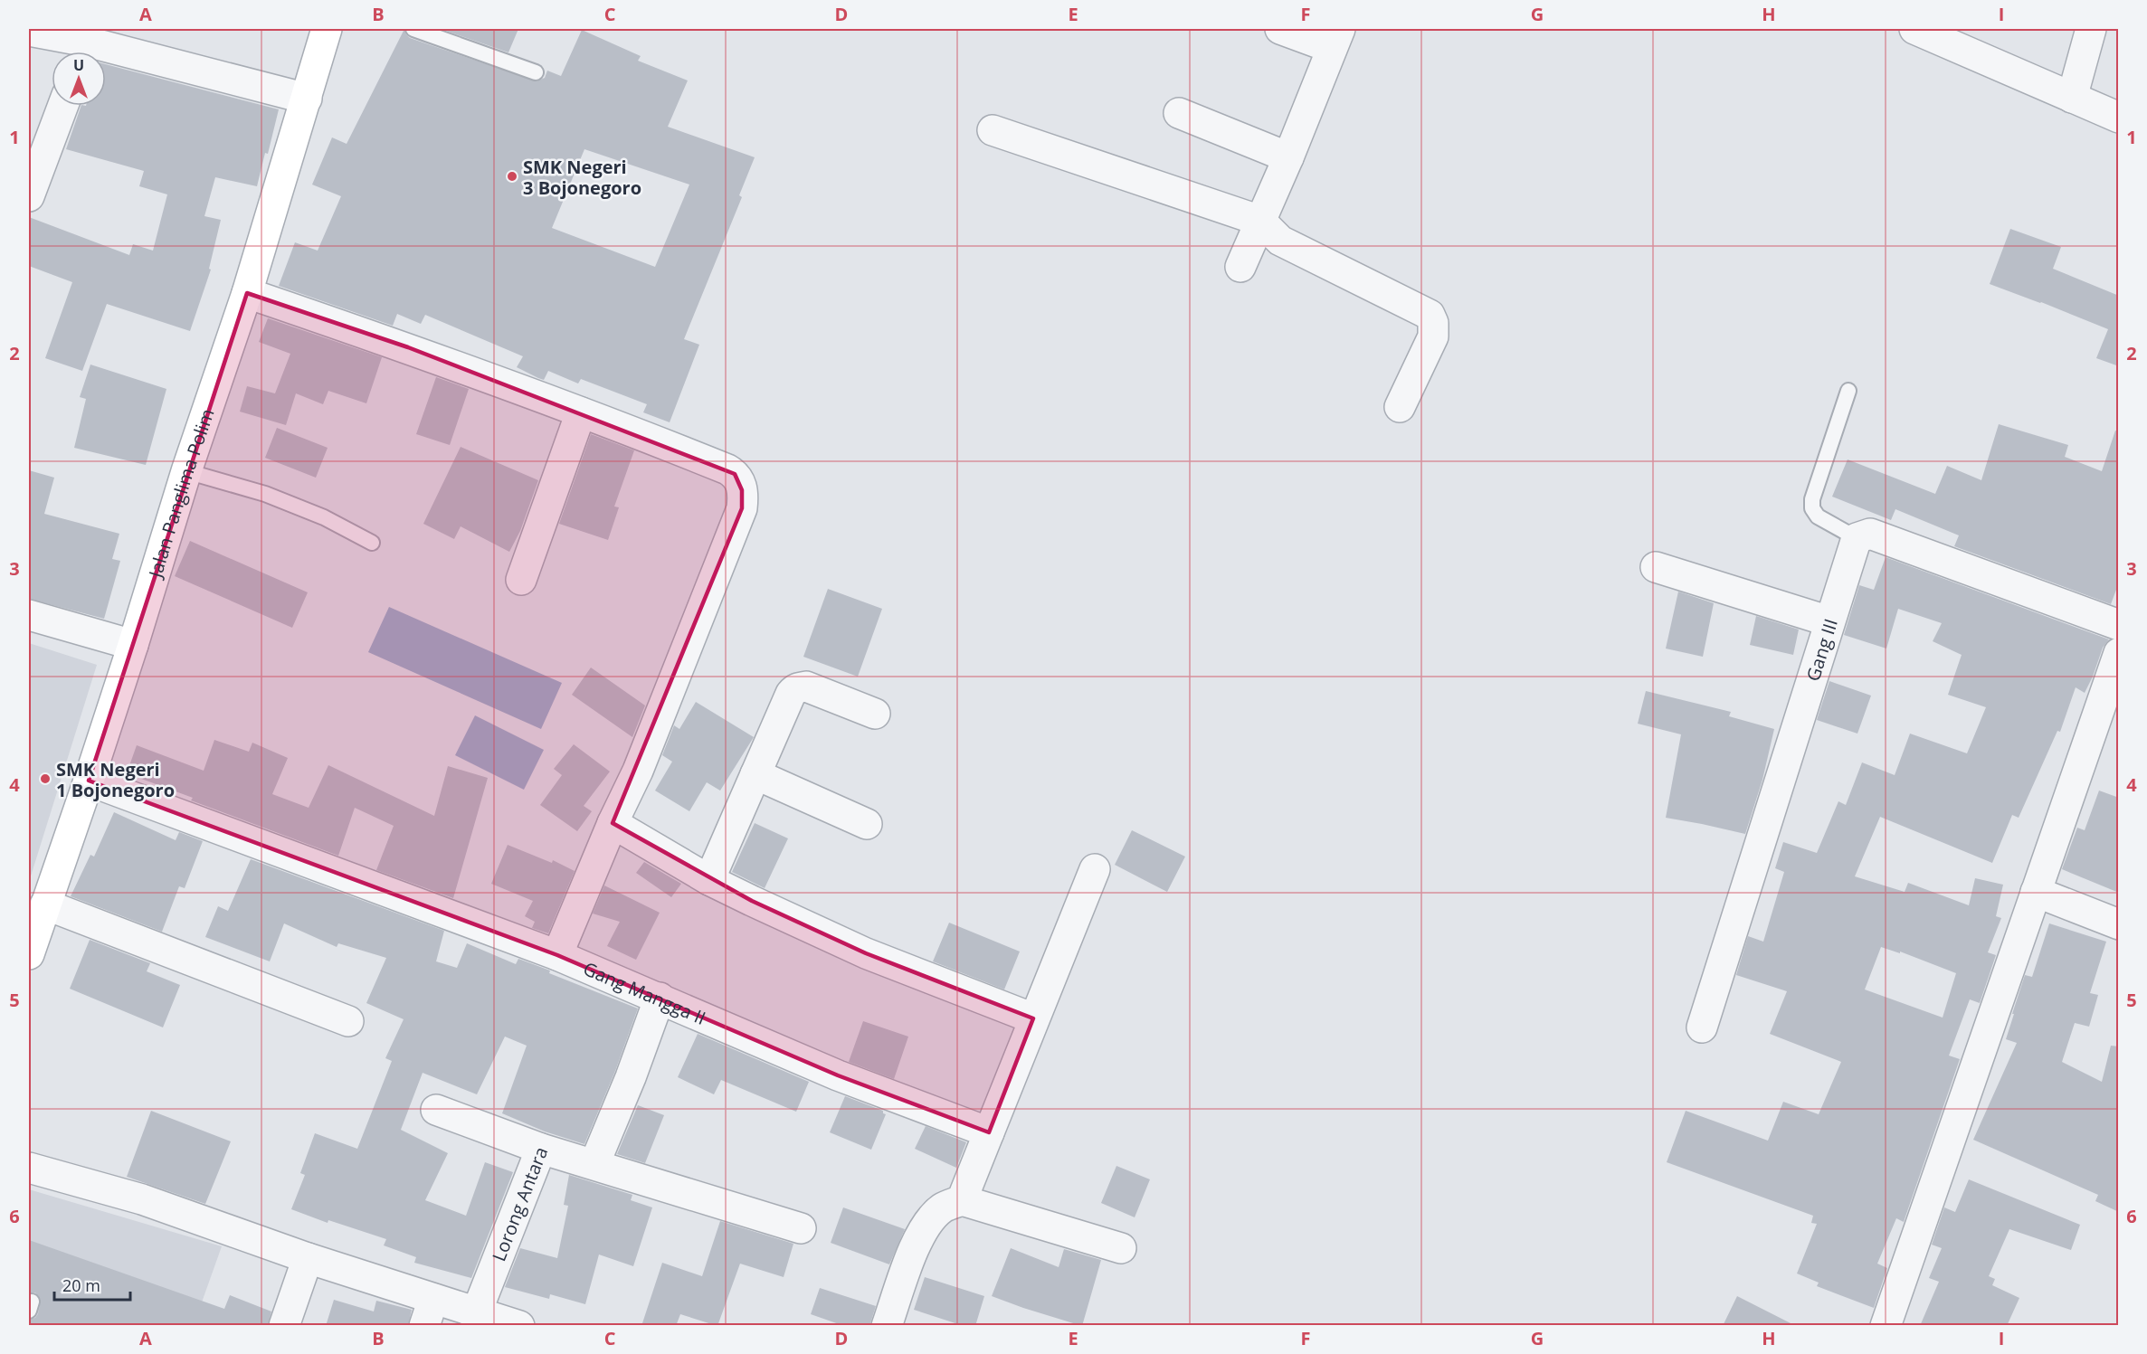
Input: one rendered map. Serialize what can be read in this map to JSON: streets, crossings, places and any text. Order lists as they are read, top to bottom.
{
  "streets": {
    "main road": ["Jalan Panglima Polim"],
    "street": ["Gang III", "Gang Mangga II", "Lorong Antara"]
  },
  "crossings": [
    ["Jalan Panglima Polim", "Gang Mangga II"]
  ],
  "places": ["SMK Negeri 3 Bojonegoro", "SMK Negeri 1 Bojonegoro"],
  "scale_bar": "20 m",
  "north": "top",
  "grid": {
    "columns": [
      "A",
      "B",
      "C",
      "D",
      "E",
      "F",
      "G",
      "H",
      "I"
    ],
    "rows": [
      "1",
      "2",
      "3",
      "4",
      "5",
      "6"
    ]
  }
}
